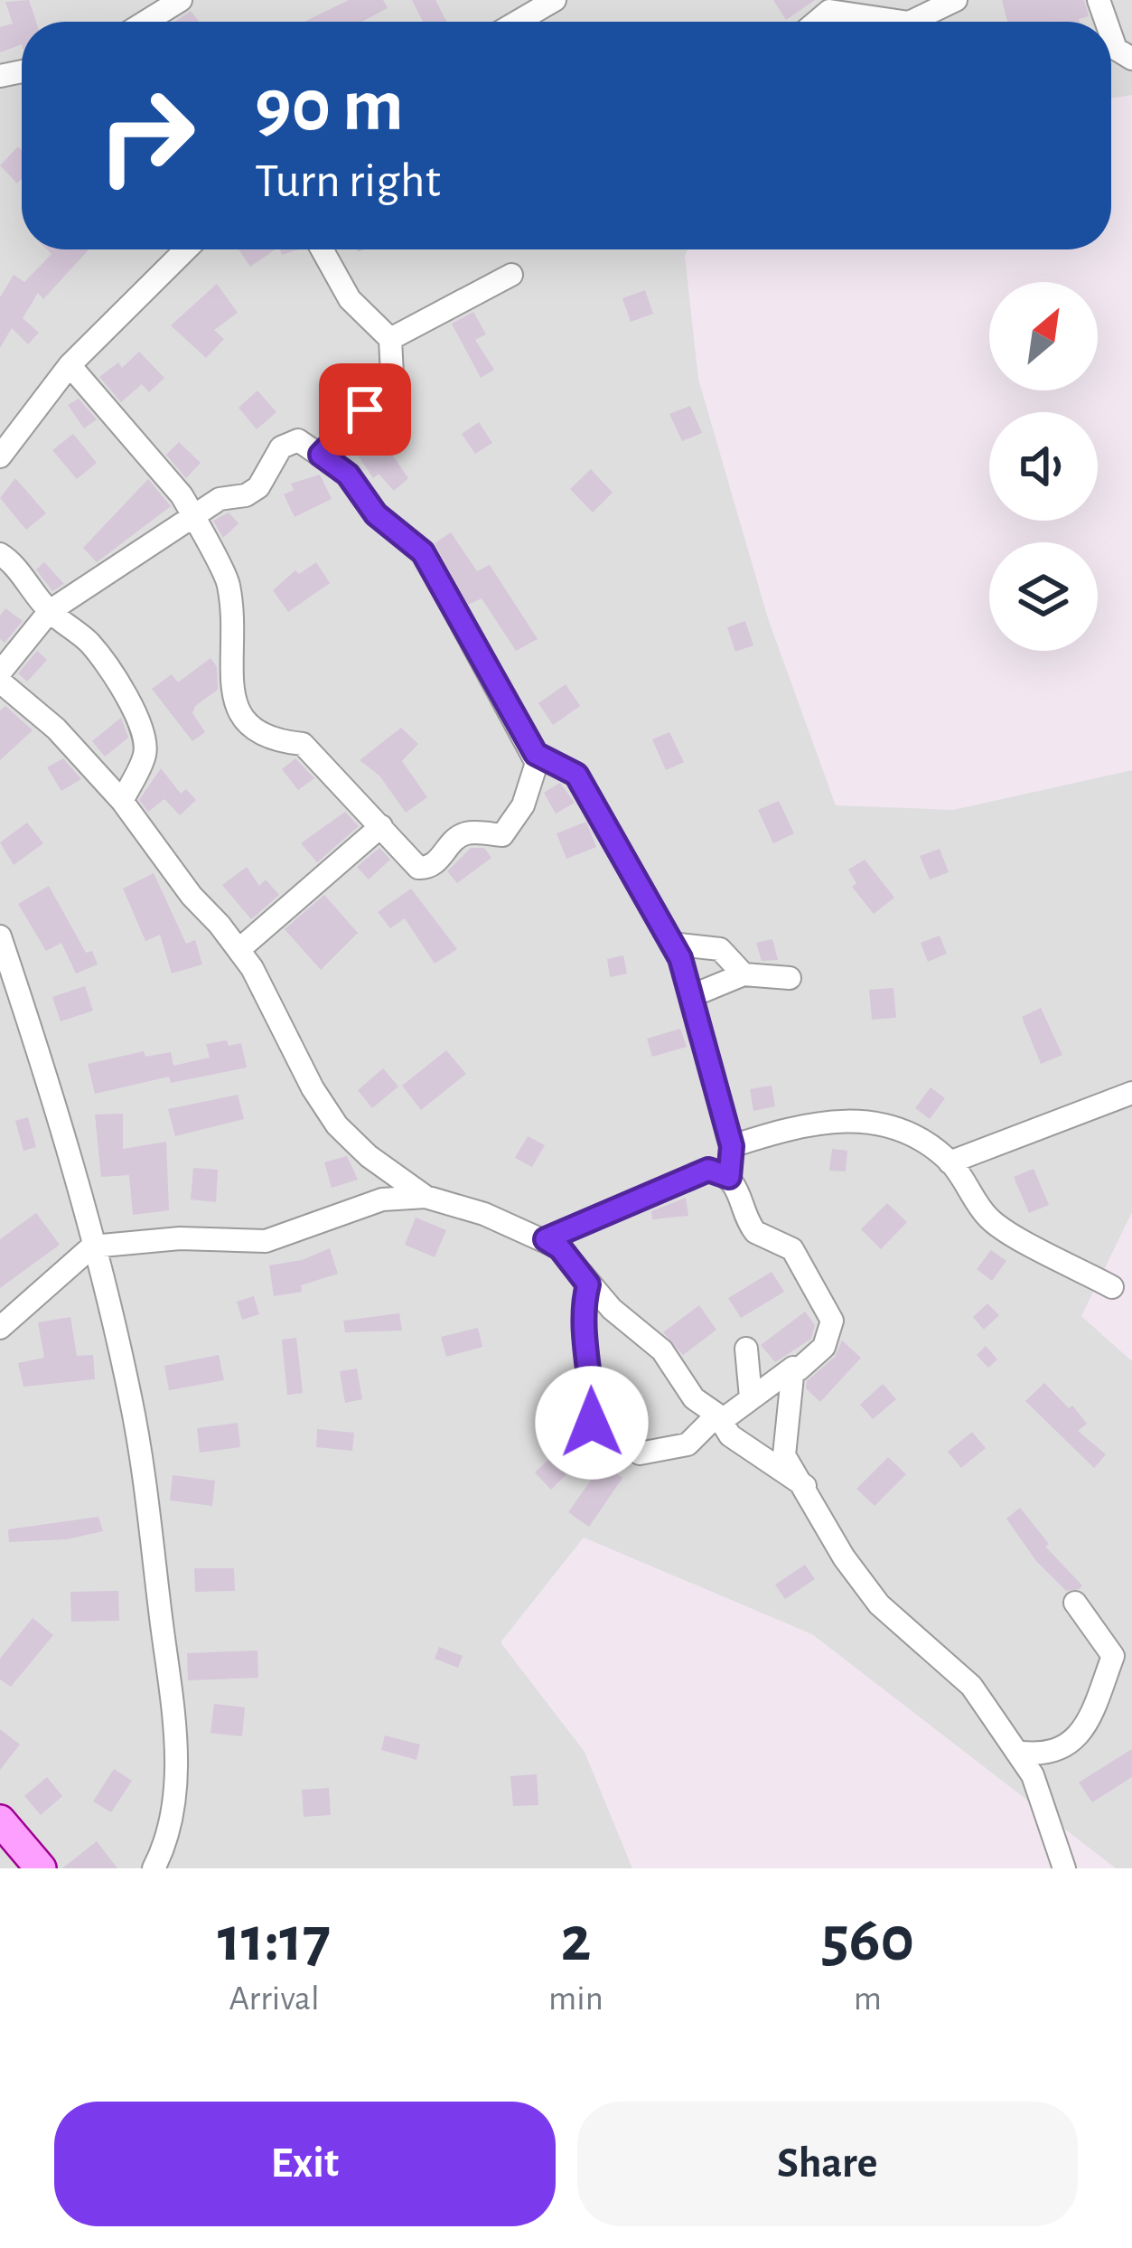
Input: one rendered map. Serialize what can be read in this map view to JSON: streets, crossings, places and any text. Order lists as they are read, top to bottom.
{
  "north": "top right",
  "page": {
    "turn": ["90 m", "Turn right"],
    "eta": [
      "11:17",
      "Arrival",
      "2",
      "min",
      "560",
      "m"
    ],
    "buttons": ["Exit", "Share"]
  }
}
